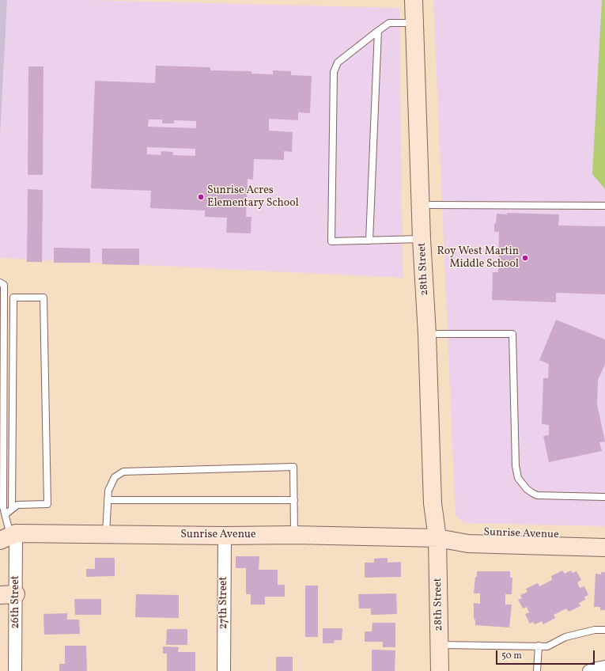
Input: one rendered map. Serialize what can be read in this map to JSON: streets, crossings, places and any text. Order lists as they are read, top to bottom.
{
  "streets": {
    "street": [
      "28th Street",
      "Sunrise Avenue",
      "26th Street",
      "27th Street"
    ]
  },
  "crossings": [
    ["28th Street", "Sunrise Avenue"],
    ["Sunrise Avenue", "26th Street"],
    ["Sunrise Avenue", "27th Street"]
  ],
  "places": ["Sunrise Acres Elementary School", "Roy West Martin Middle School"],
  "scale_bar": "50 m"
}
